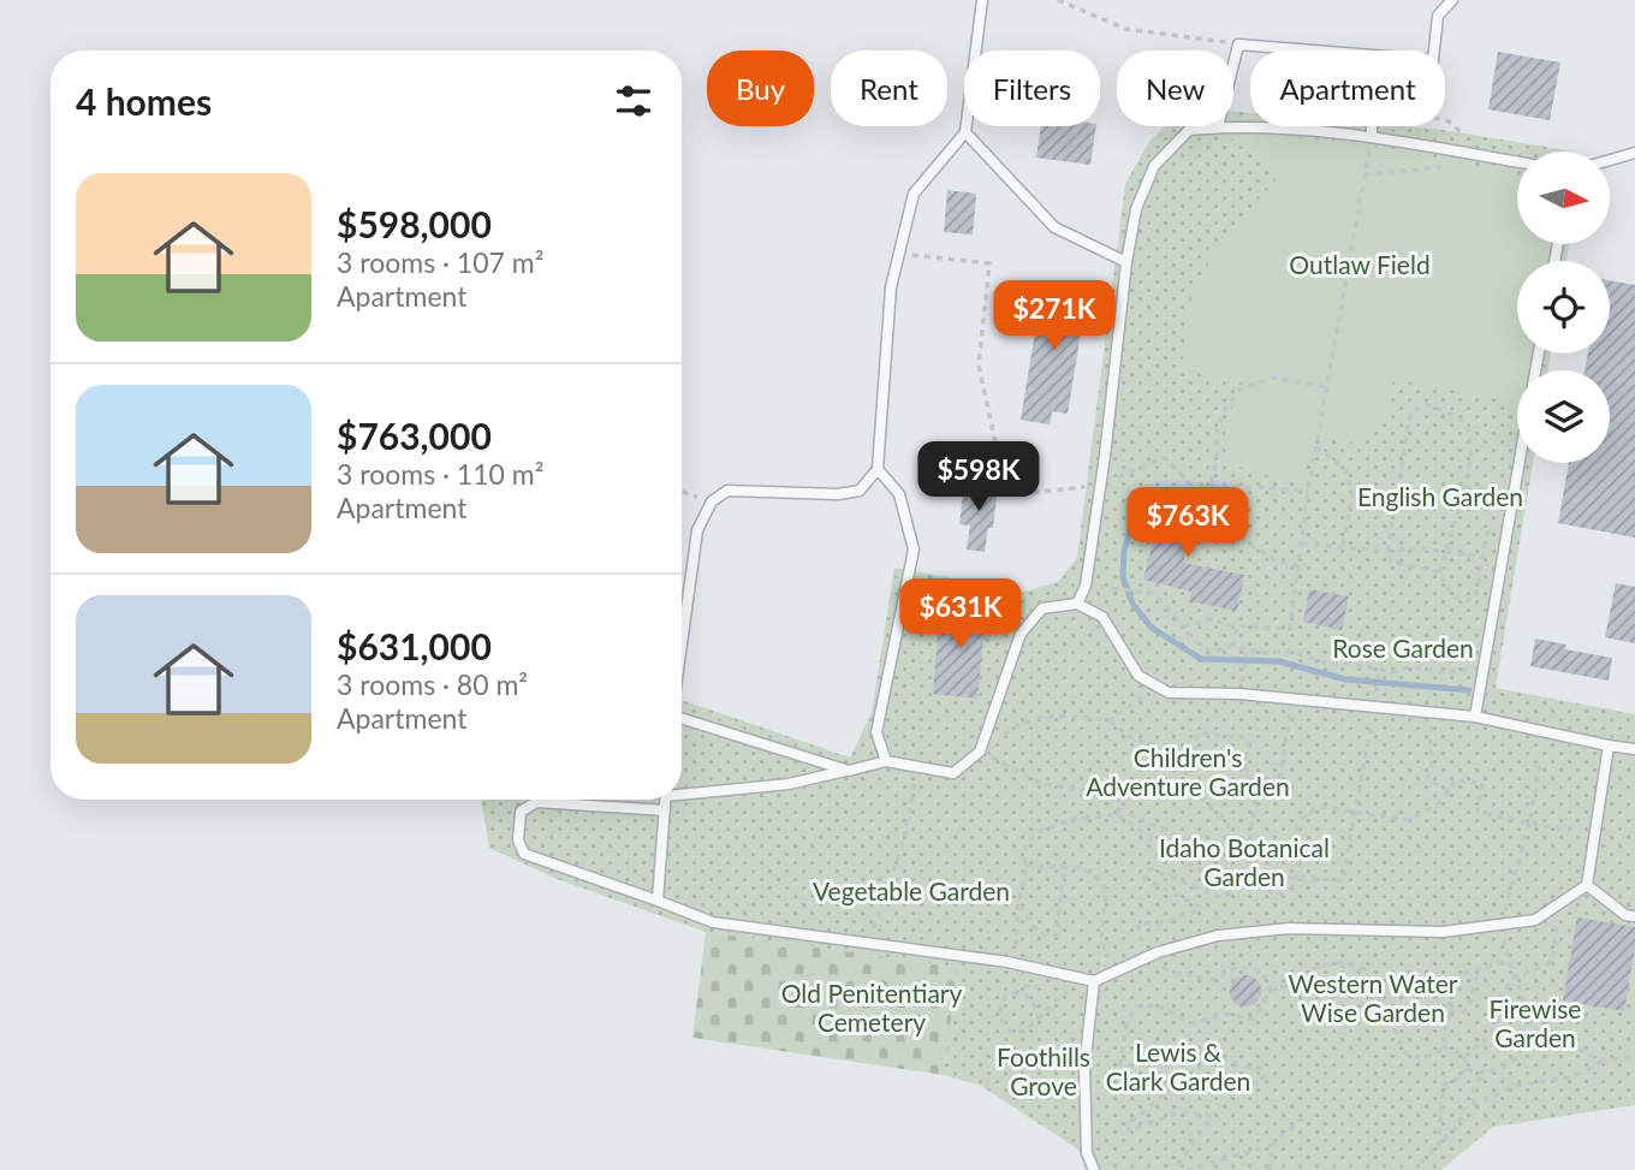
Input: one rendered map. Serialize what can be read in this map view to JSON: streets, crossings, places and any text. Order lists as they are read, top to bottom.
{
  "parks": [
    "Outlaw Field",
    "English Garden",
    "Rose Garden",
    "Children's Adventure Garden",
    "Idaho Botanical Garden",
    "Vegetable Garden",
    "Western Water Wise Garden",
    "Old Penitentiary Cemetery",
    "Firewise Garden",
    "Lewis & Clark Garden",
    "Foothills Grove"
  ],
  "north": "right",
  "page": {
    "chip": [
      "Buy",
      "Rent",
      "Filters",
      "New",
      "Apartment"
    ],
    "heading": "4 homes",
    "list": [
      {
        "name": "$598,000",
        "note": "3 rooms · 107 m² · Apartment"
      },
      {
        "name": "$763,000",
        "note": "3 rooms · 110 m² · Apartment"
      },
      {
        "name": "$631,000",
        "note": "3 rooms · 80 m² · Apartment"
      }
    ],
    "price": [
      "$271K",
      "$598K",
      "$763K",
      "$631K"
    ]
  }
}
